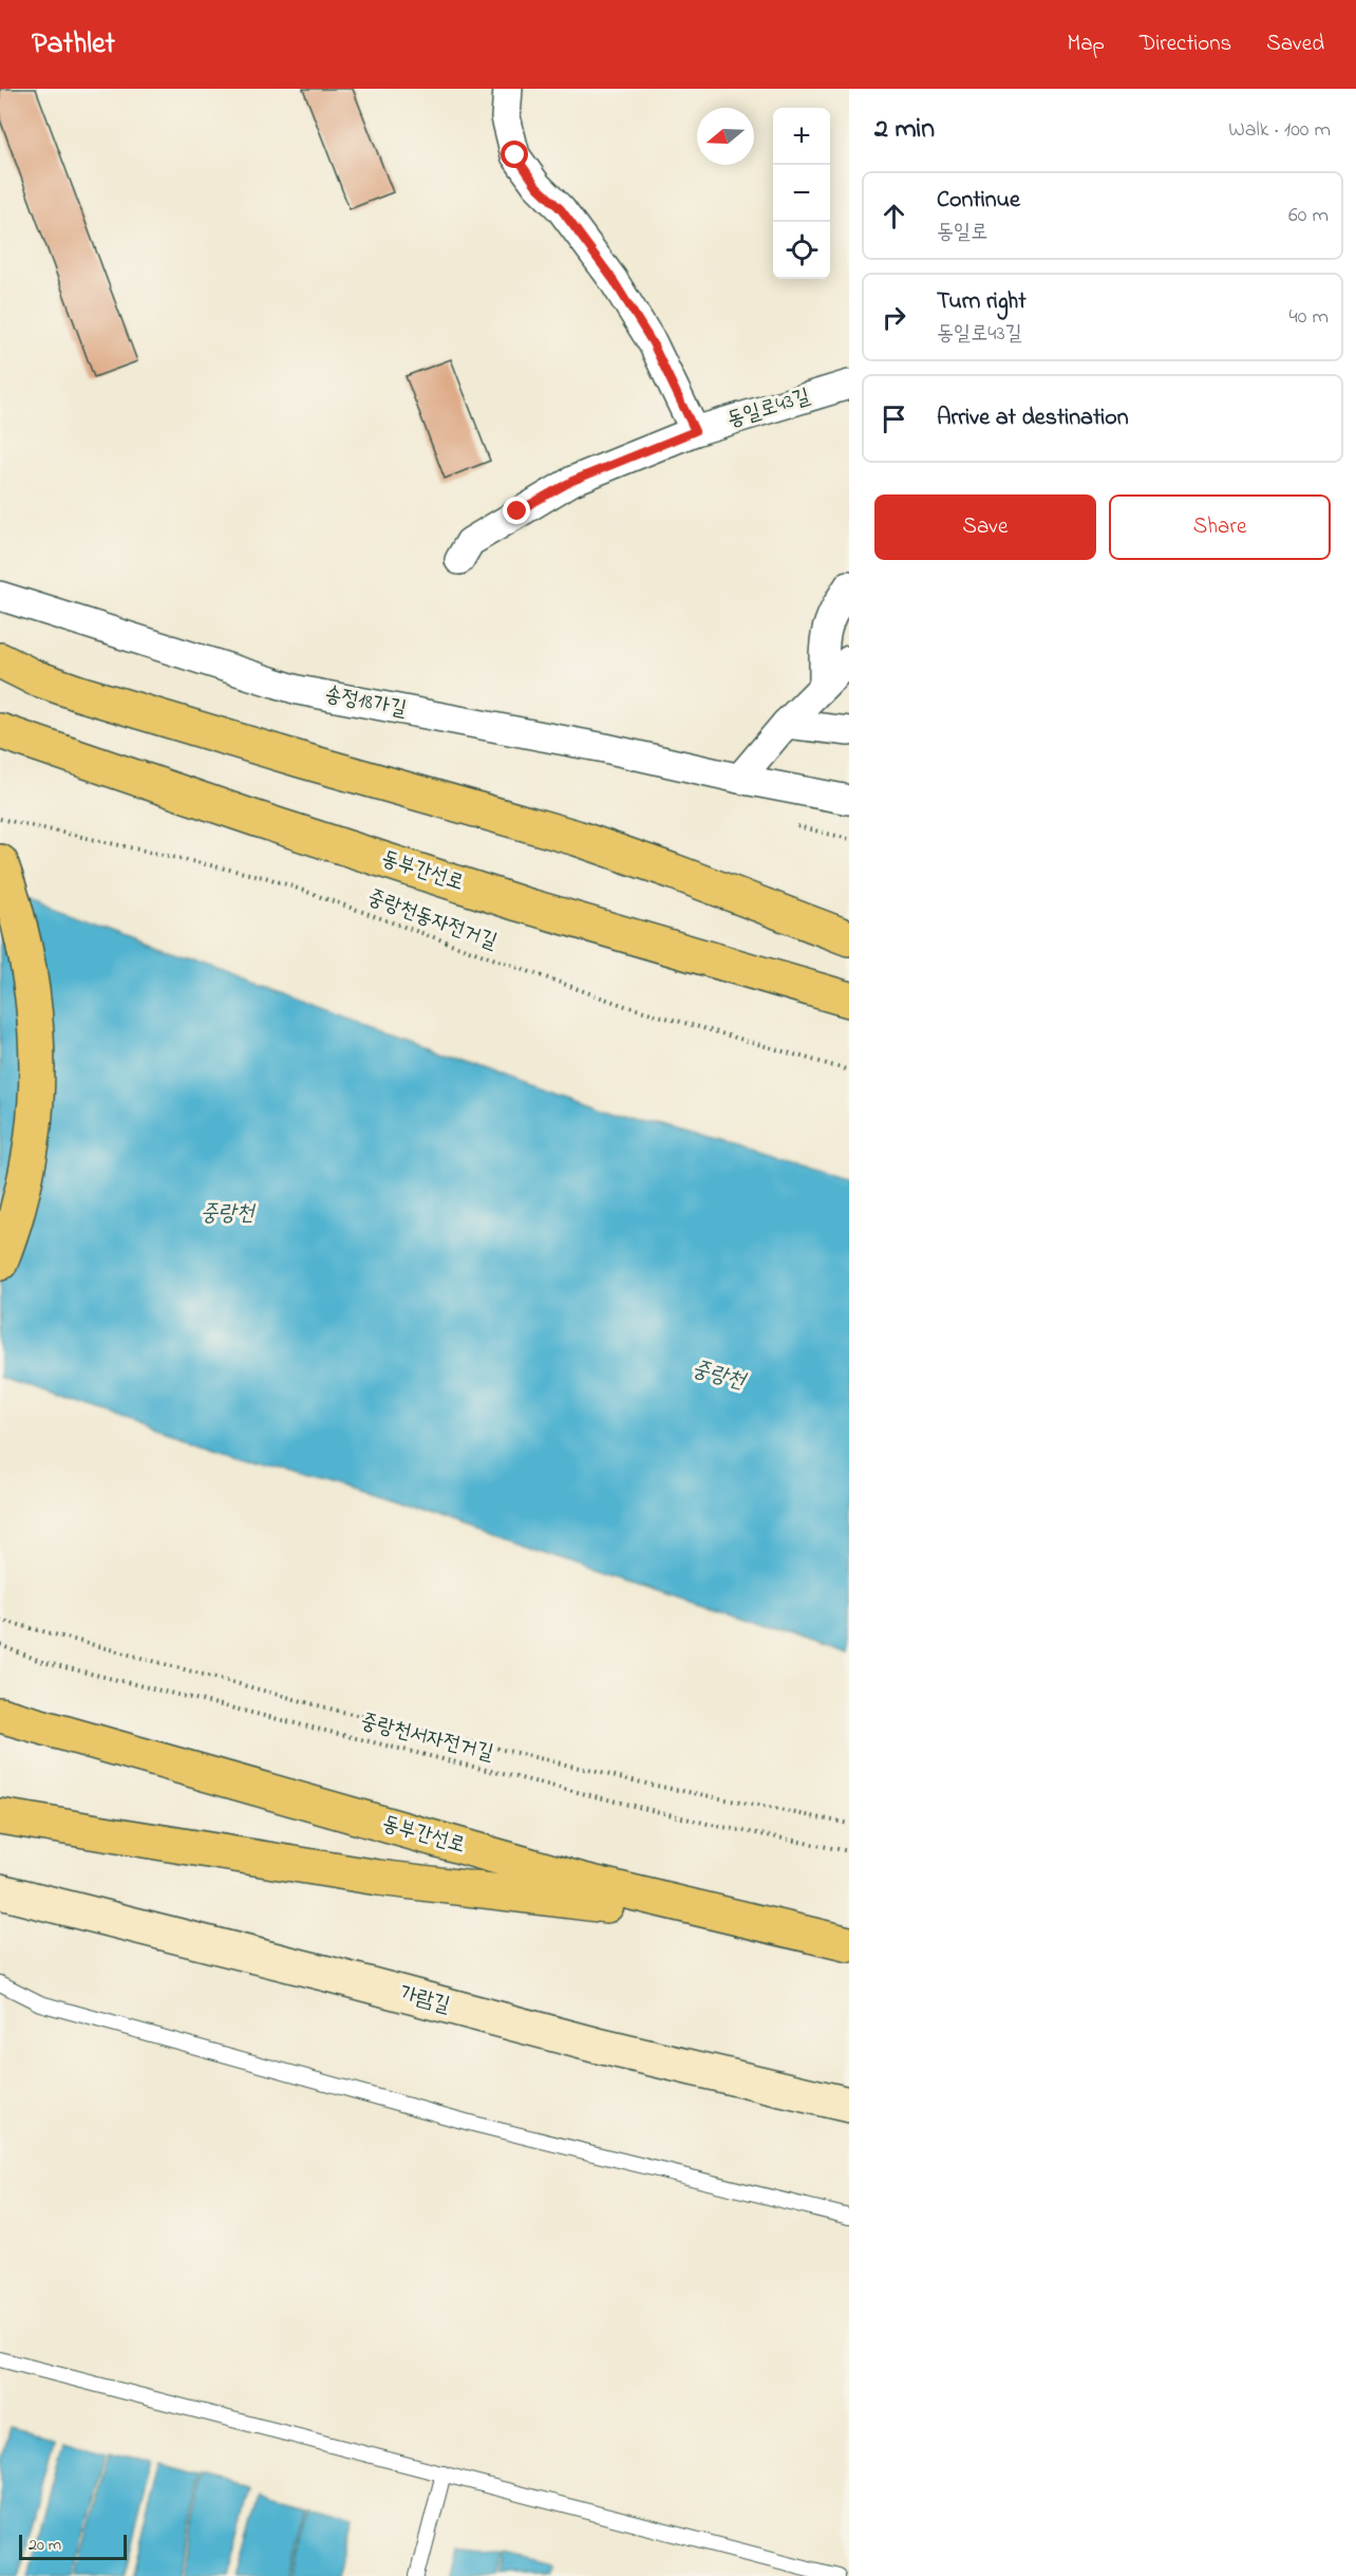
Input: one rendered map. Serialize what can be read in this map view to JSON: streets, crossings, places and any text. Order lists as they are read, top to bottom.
{
  "streets": {
    "highway": ["동부간선로"],
    "street": ["동일로43길", "송정18가길", "가람길"],
    "path": ["중랑천동자전거길", "중랑천서자전거길"]
  },
  "water": ["중랑천"],
  "scale_bar": "20 m",
  "north": "left",
  "page": {
    "header": "Pathlet",
    "nav": ["Map", "Directions", "Saved"],
    "heading": ["2 min", "Walk · 100 m"],
    "map_buttons": ["+", "−"],
    "list": [
      ["Continue", "동일로", "60 m"],
      ["Turn right", "동일로43길", "40 m"],
      "Arrive at destination"
    ],
    "buttons": ["Save", "Share"],
    "scale": "20 m"
  }
}
